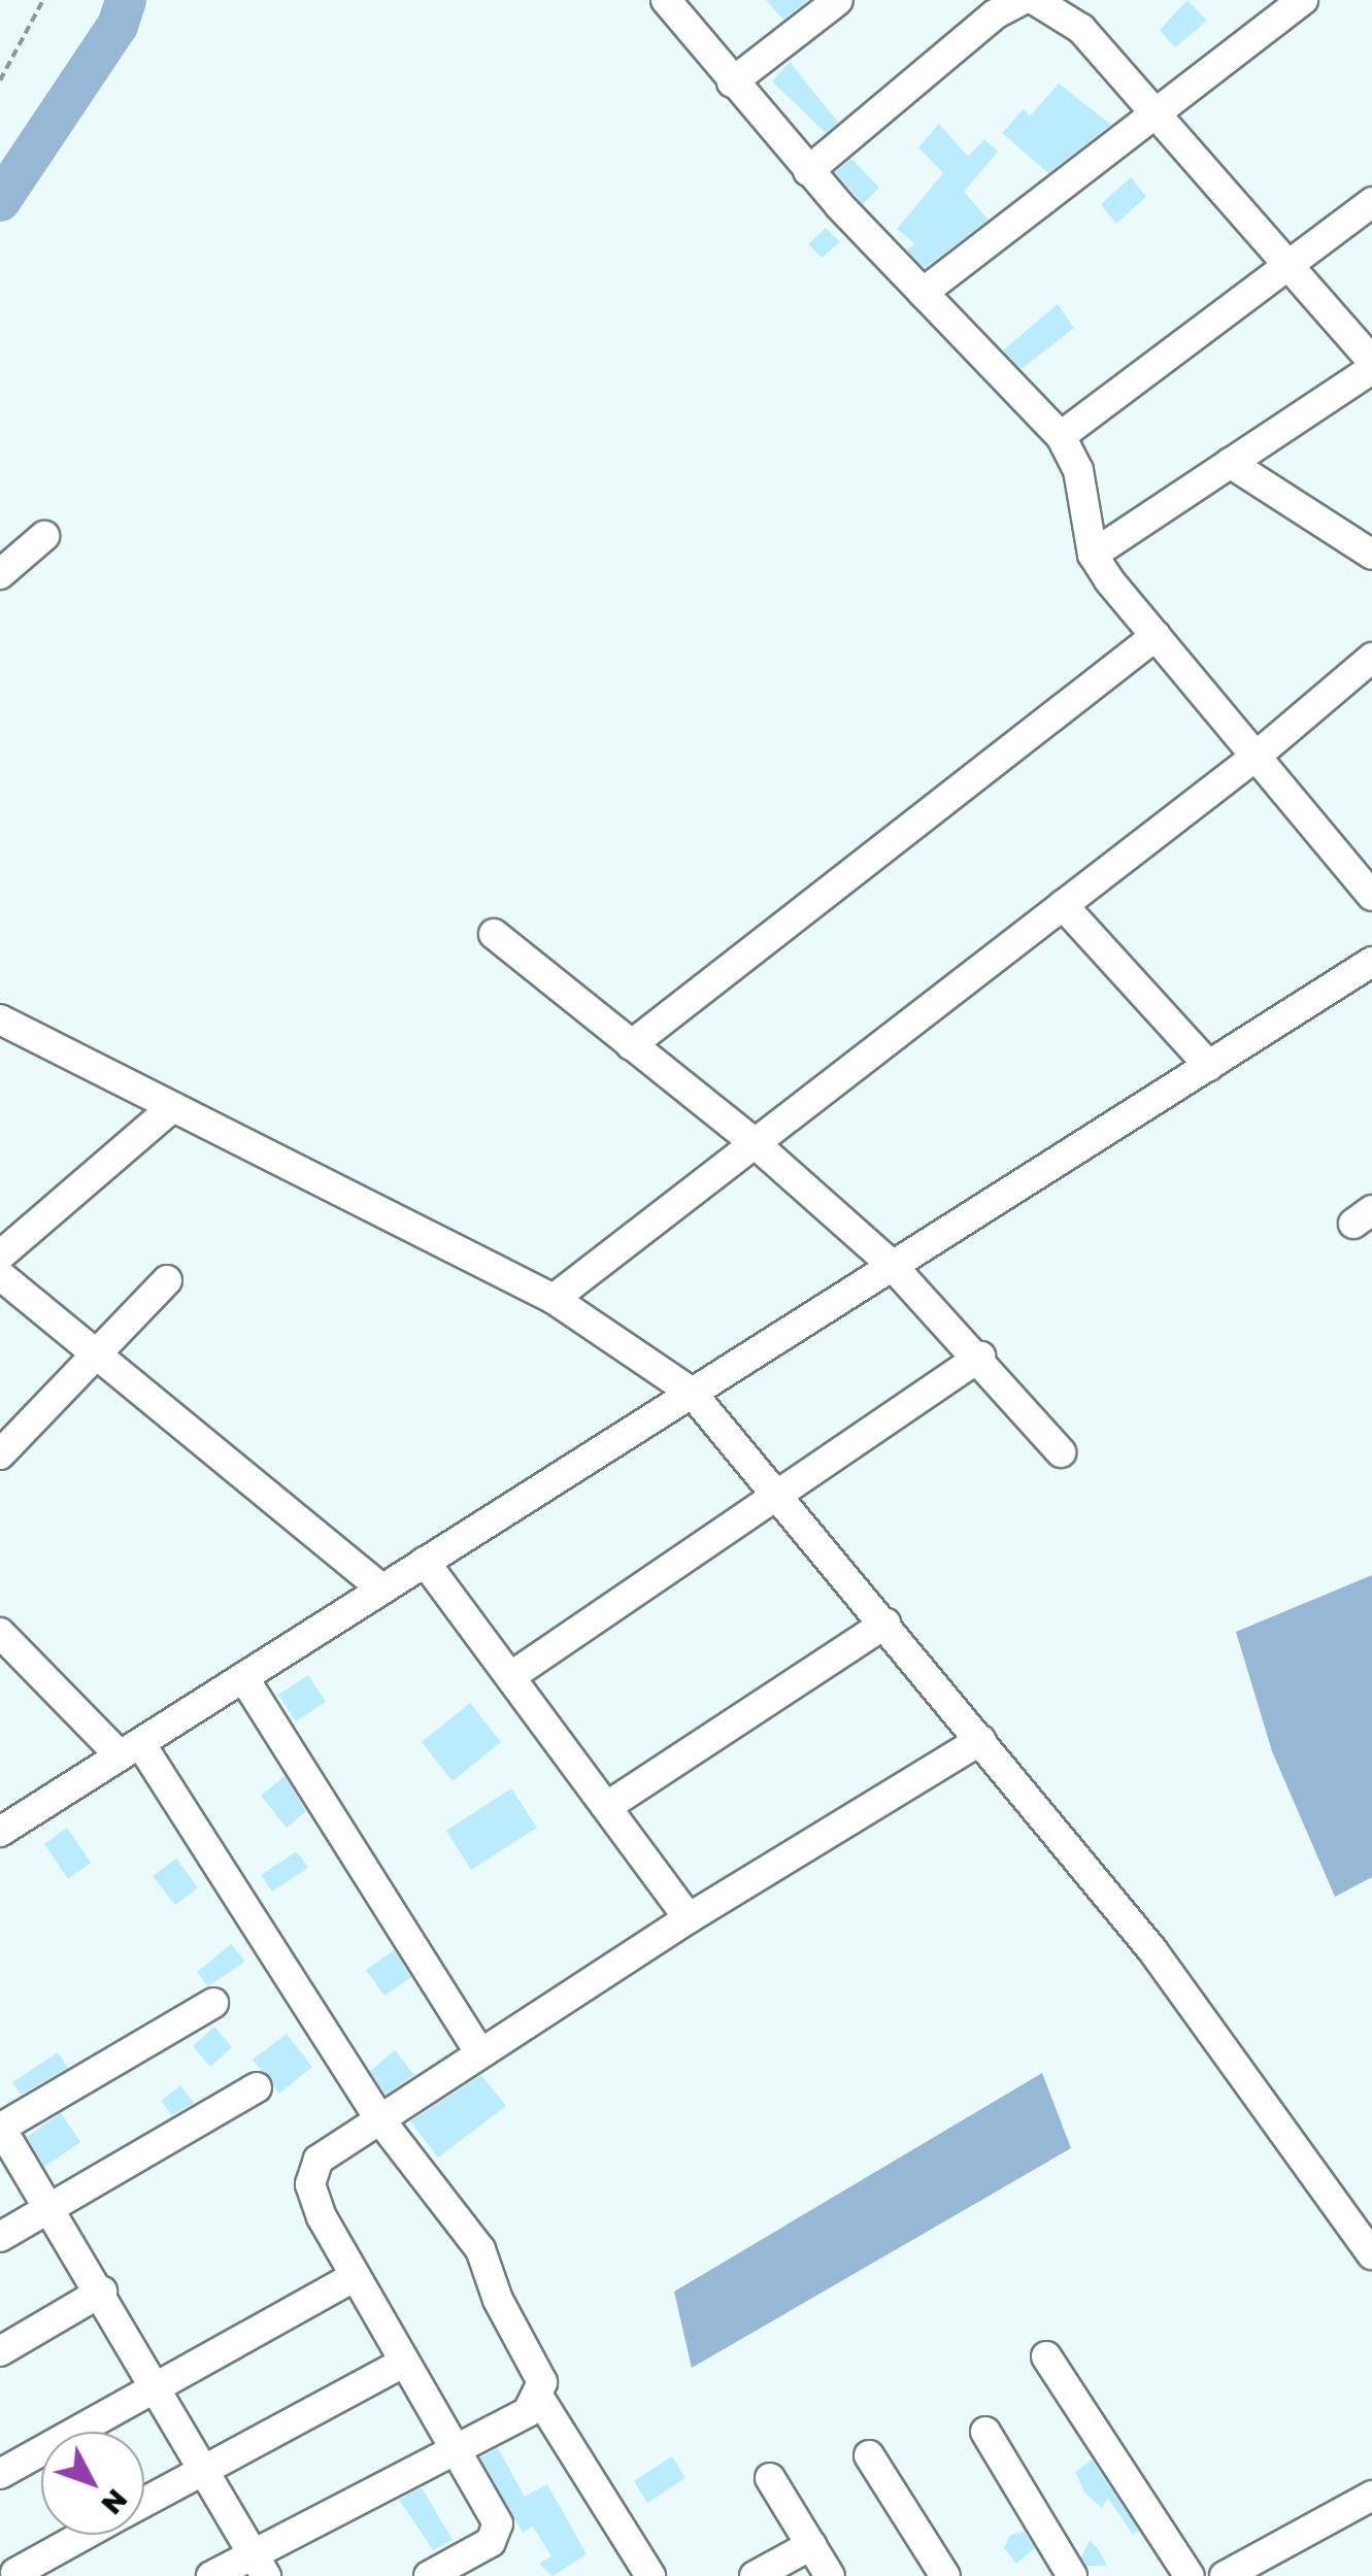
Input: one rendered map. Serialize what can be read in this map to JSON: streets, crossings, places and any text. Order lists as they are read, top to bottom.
{
  "north": "bottom right"
}
